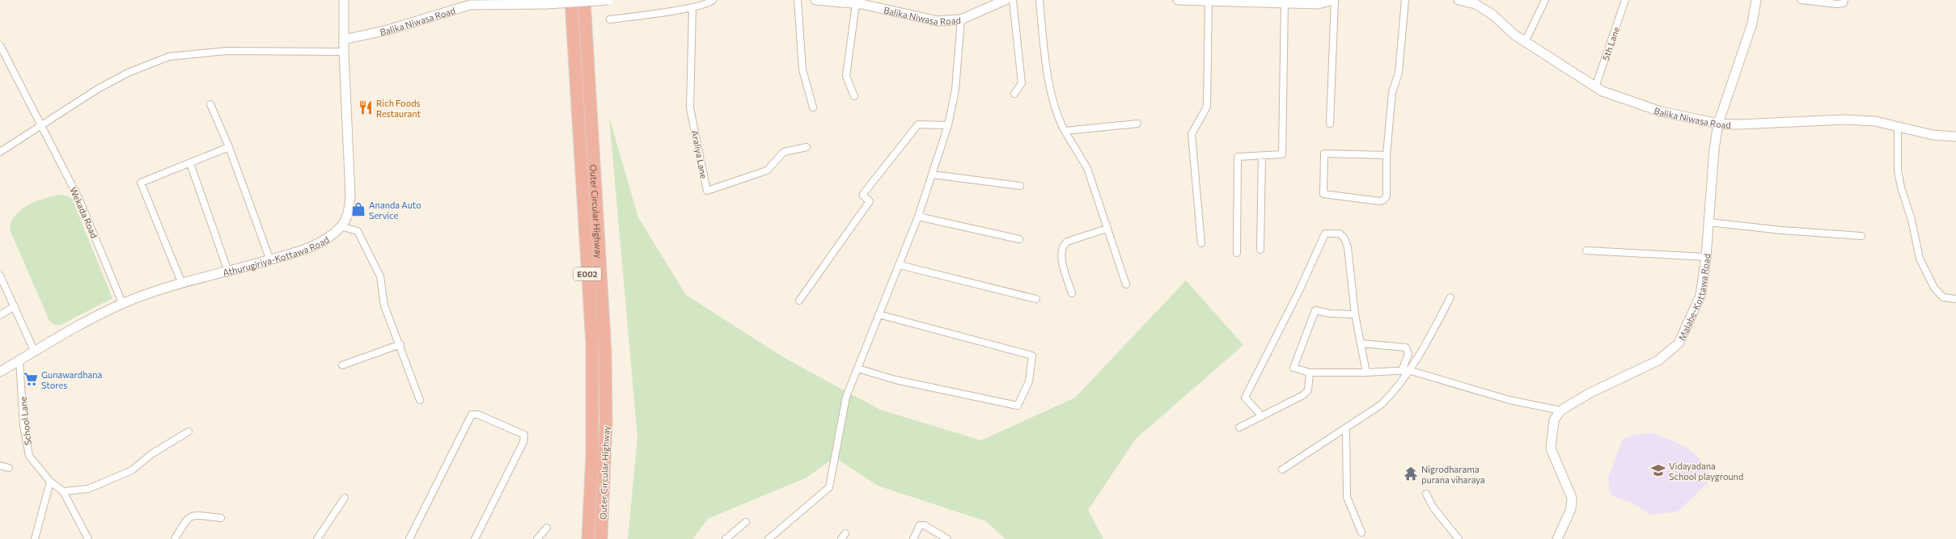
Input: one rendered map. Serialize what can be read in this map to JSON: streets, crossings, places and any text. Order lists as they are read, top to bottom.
{
  "streets": {
    "highway": ["Outer Circular Highway", "E002"],
    "main road": ["Balika Niwasa Road", "Athurugiriya-Kottawa Road", "Malabe-Kottawa Road"],
    "street": [
      "5th Lane",
      "Araliya Lane",
      "Wekada Road",
      "School Lane"
    ]
  },
  "crossings": [
    ["Balika Niwasa Road", "5th Lane"],
    ["Balika Niwasa Road", "Athurugiriya-Kottawa Road"],
    ["Balika Niwasa Road", "Malabe-Kottawa Road"],
    ["Wekada Road", "Athurugiriya-Kottawa Road"],
    ["Athurugiriya-Kottawa Road", "School Lane"]
  ],
  "places": {
    "restaurant": ["Rich Foods Restaurant"],
    "shop": ["Ananda Auto Service"],
    "supermarket": ["Gunawardhana Stores"],
    "school or university": ["Vidayadana School playground"],
    "temple": ["Nigrodharama purana viharaya"]
  }
}
